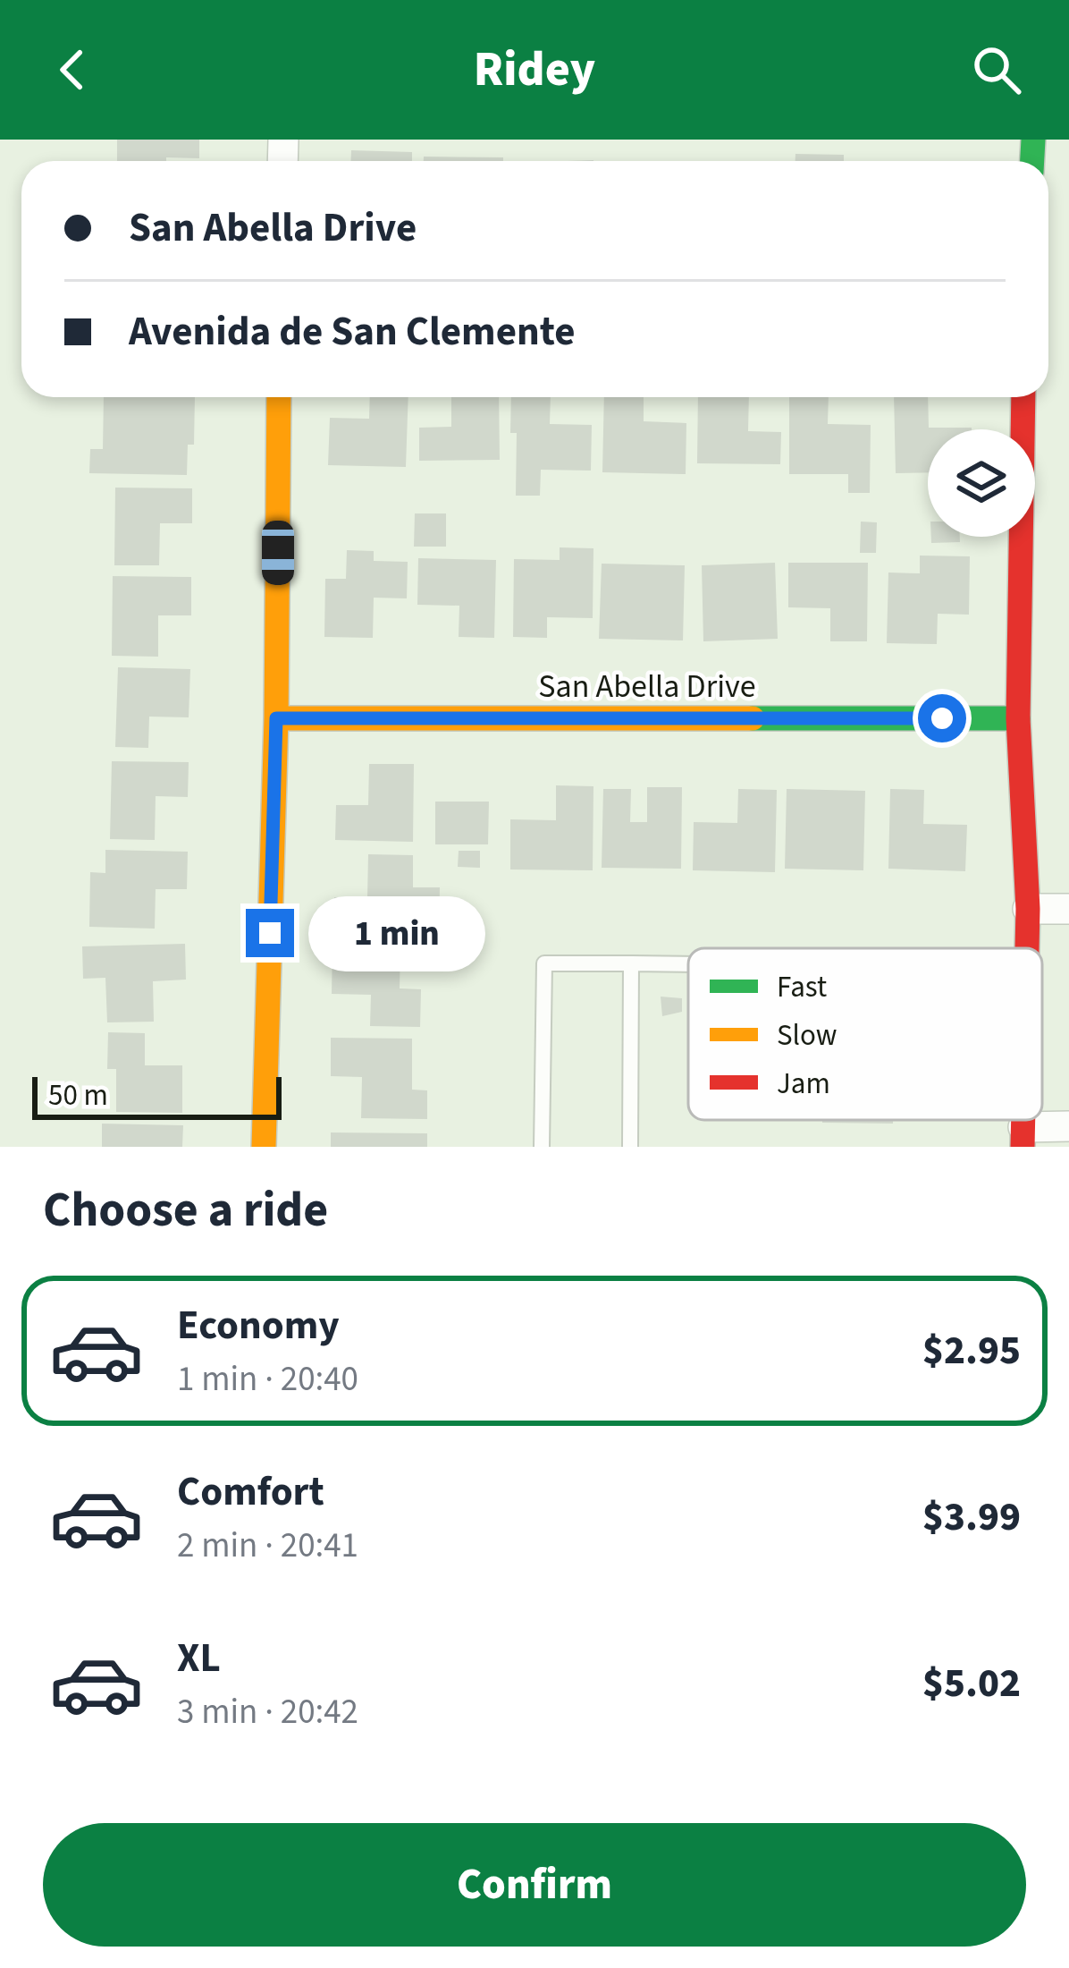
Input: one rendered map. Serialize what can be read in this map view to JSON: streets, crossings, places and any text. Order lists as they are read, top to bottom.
{
  "streets": {
    "street": ["San Abella Drive"]
  },
  "legend": ["Fast", "Slow", "Jam"],
  "scale_bar": "50 m",
  "page": {
    "header": "Ridey",
    "banner": ["San Abella Drive", "Avenida de San Clemente"],
    "bubble": "1 min",
    "scale": "50 m",
    "heading": "Choose a ride",
    "list": [
      {
        "name": "Economy",
        "note": "1 min · 20:40",
        "value": "$2.95"
      },
      {
        "name": "Comfort",
        "note": "2 min · 20:41",
        "value": "$3.99"
      },
      {
        "name": "XL",
        "note": "3 min · 20:42",
        "value": "$5.02"
      }
    ],
    "buttons": "Confirm"
  }
}
